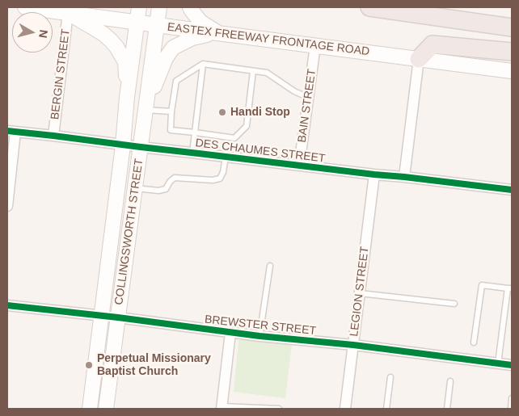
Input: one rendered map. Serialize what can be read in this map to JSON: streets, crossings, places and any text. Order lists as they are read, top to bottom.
{
  "streets": {
    "main road": ["EASTEX FREEWAY FRONTAGE ROAD", "COLLINGSWORTH STREET"],
    "street": [
      "BERGIN STREET",
      "BAIN STREET",
      "DES CHAUMES STREET",
      "LEGION STREET",
      "BREWSTER STREET"
    ]
  },
  "crossings": [
    ["EASTEX FREEWAY FRONTAGE ROAD", "BERGIN STREET"],
    ["EASTEX FREEWAY FRONTAGE ROAD", "BAIN STREET"],
    ["EASTEX FREEWAY FRONTAGE ROAD", "COLLINGSWORTH STREET"],
    ["BERGIN STREET", "DES CHAUMES STREET"],
    ["BAIN STREET", "DES CHAUMES STREET"],
    ["DES CHAUMES STREET", "COLLINGSWORTH STREET"],
    ["DES CHAUMES STREET", "LEGION STREET"],
    ["COLLINGSWORTH STREET", "BREWSTER STREET"],
    ["LEGION STREET", "BREWSTER STREET"]
  ],
  "places": ["Handi Stop", "Perpetual Missionary Baptist Church"],
  "north": "right"
}
